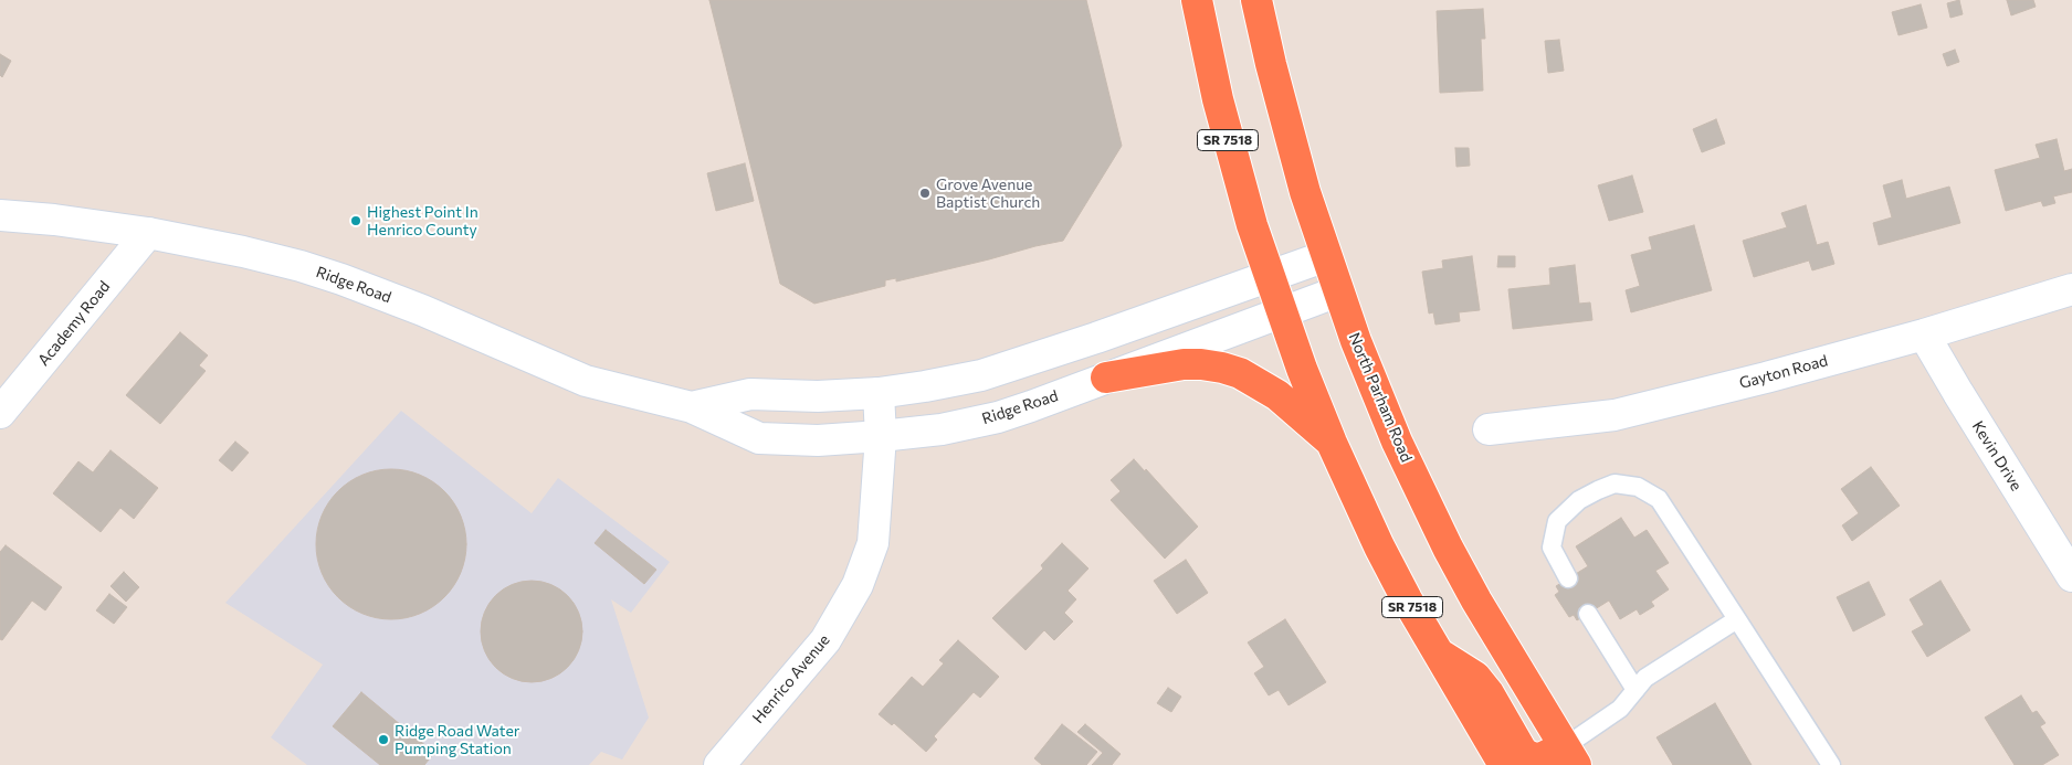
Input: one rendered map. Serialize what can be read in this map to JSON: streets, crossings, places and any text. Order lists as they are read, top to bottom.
{
  "streets": {
    "highway": ["SR 7518", "North Parham Road"],
    "street": [
      "Ridge Road",
      "Academy Road",
      "Gayton Road",
      "Kevin Drive",
      "Henrico Avenue"
    ]
  },
  "crossings": [
    ["SR 7518", "Ridge Road"],
    ["Ridge Road", "Academy Road"],
    ["Ridge Road", "North Parham Road"],
    ["Ridge Road", "Henrico Avenue"],
    ["Gayton Road", "Kevin Drive"]
  ],
  "places": ["Grove Avenue Baptist Church", "Highest Point In Henrico County", "Ridge Road Water Pumping Station"]
}
